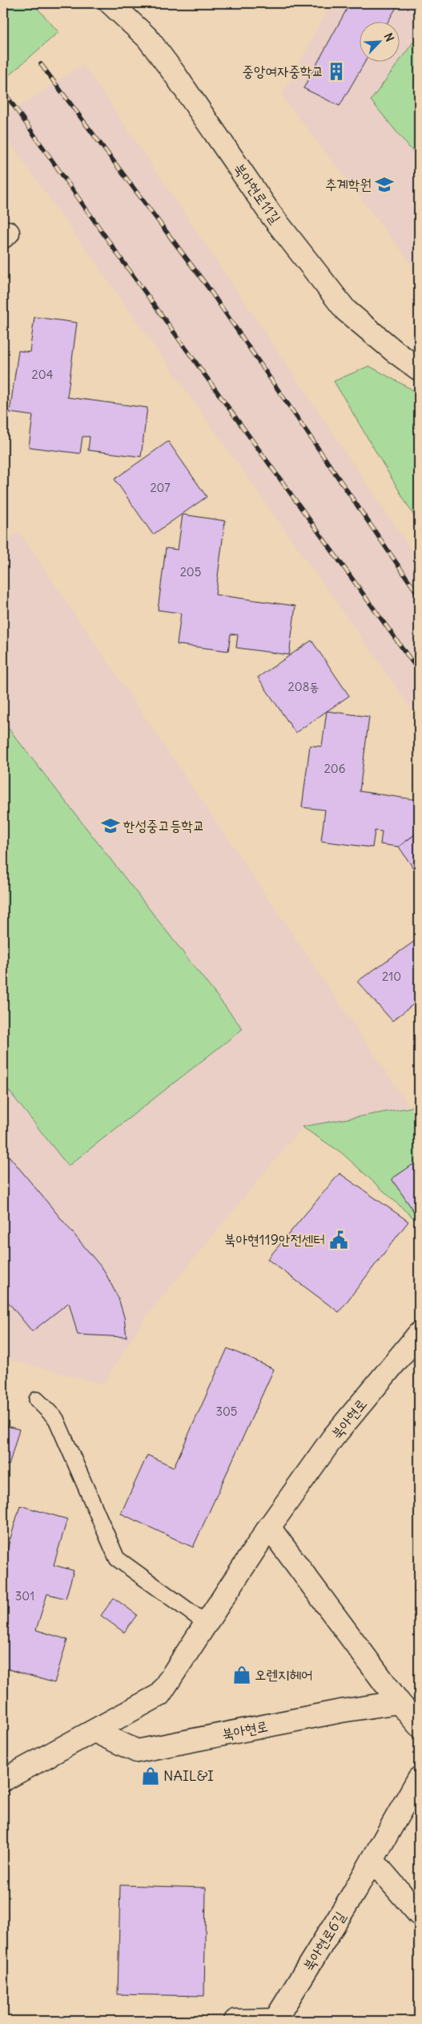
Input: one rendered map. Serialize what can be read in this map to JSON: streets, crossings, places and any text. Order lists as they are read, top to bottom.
{
  "streets": {
    "street": ["북아현로11길", "북아현로", "북아현로6길"]
  },
  "places": {
    "building": ["중앙여자중학교"],
    "school or university": ["추계학원", "한성중고등학교"],
    "public building": ["북아현119안전센터"],
    "shop": ["오렌지헤어", "NAIL&I"]
  },
  "house_numbers": [
    "204",
    "207",
    "205",
    "208동",
    "206",
    "210",
    "305",
    "301"
  ],
  "north": "top right"
}
